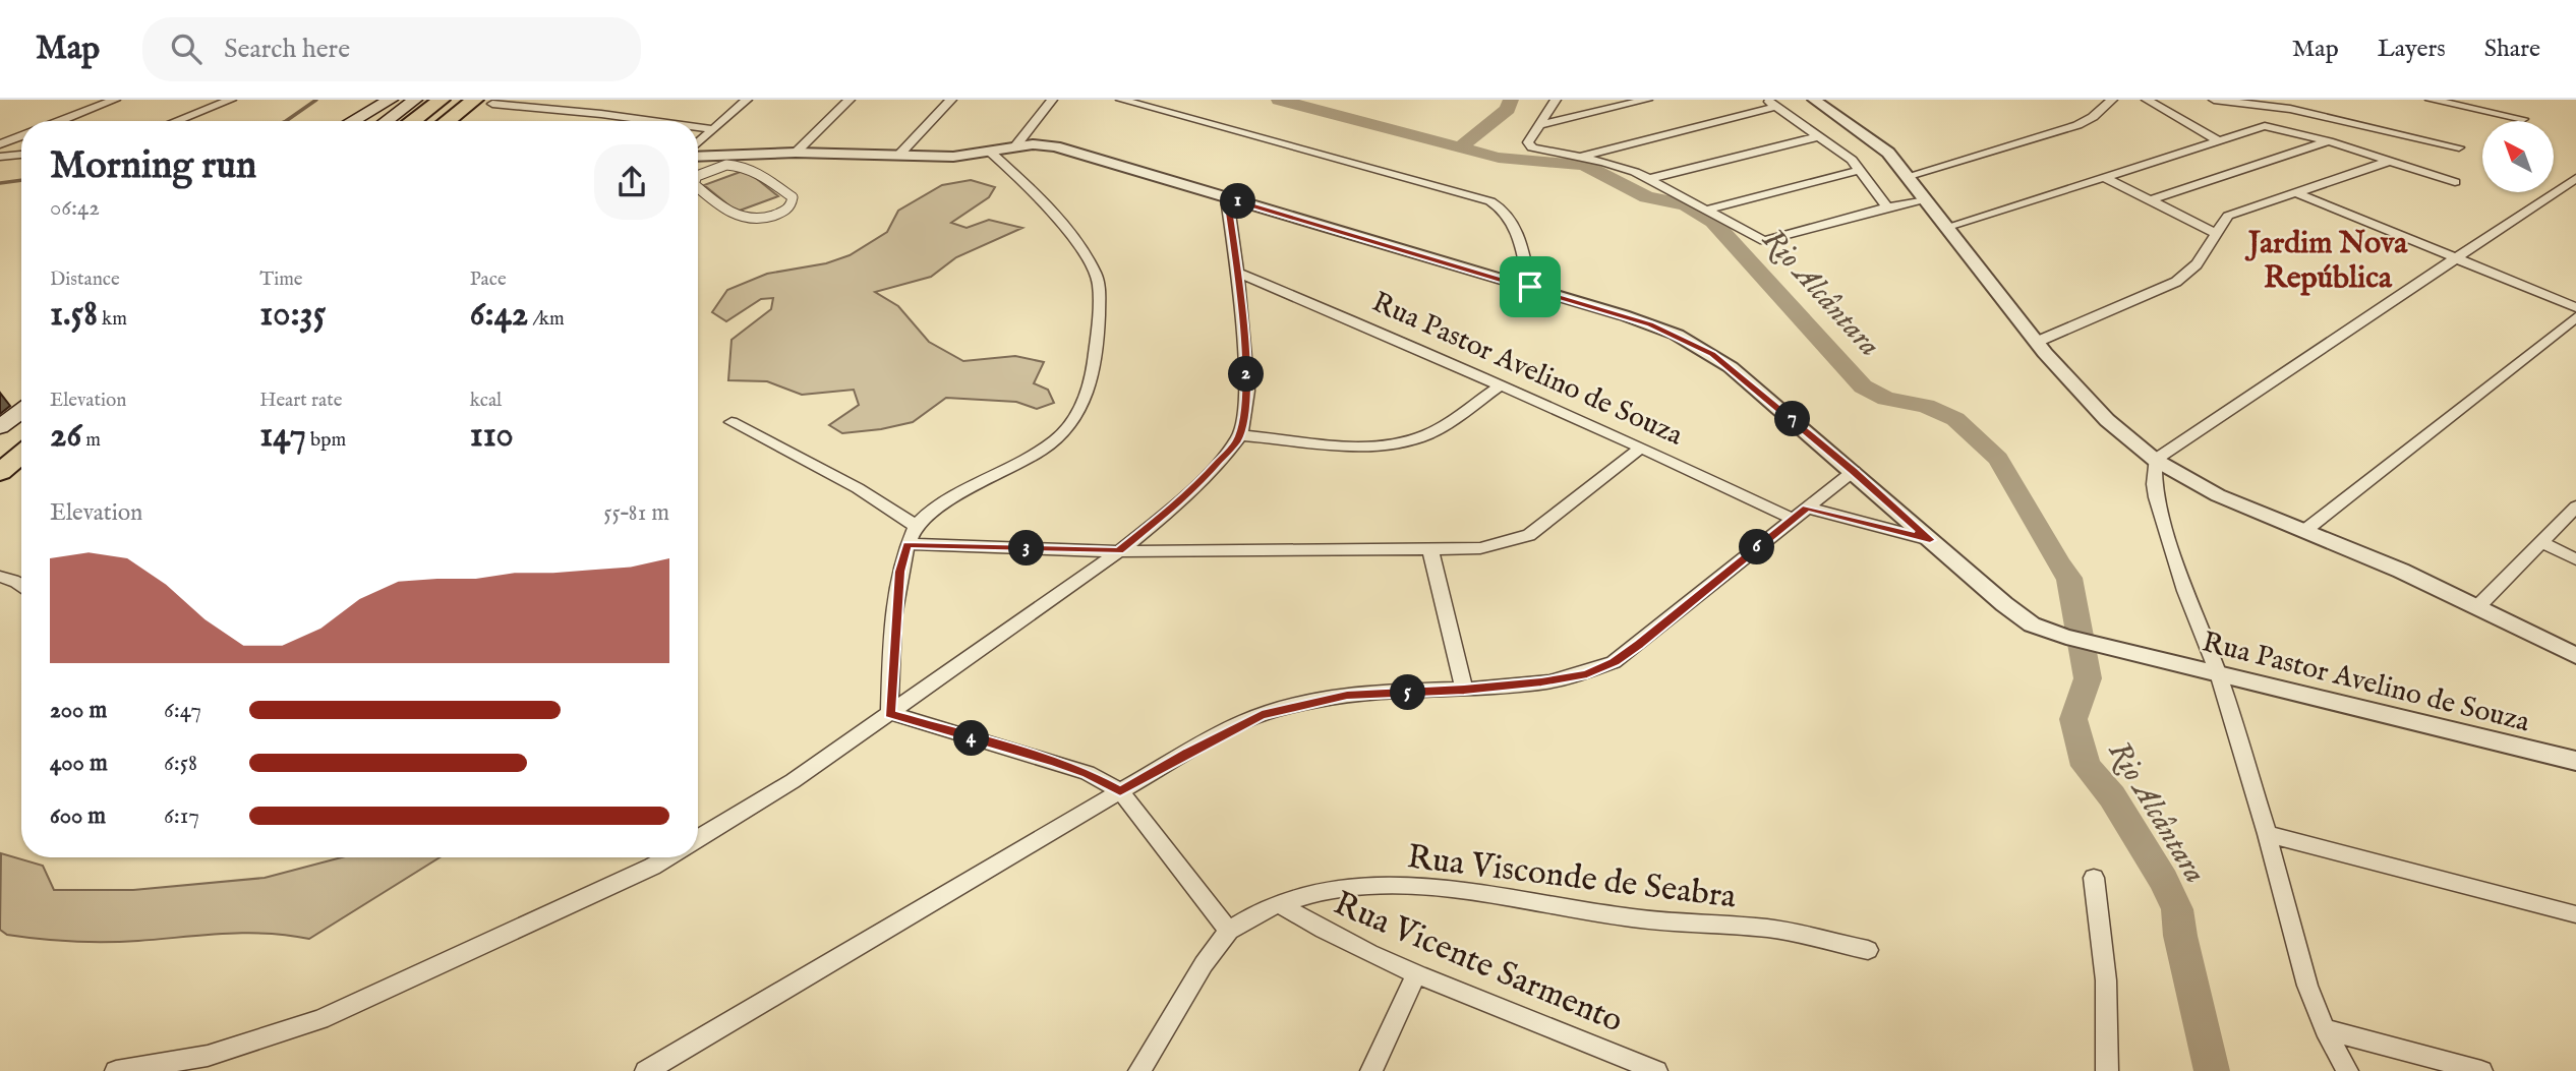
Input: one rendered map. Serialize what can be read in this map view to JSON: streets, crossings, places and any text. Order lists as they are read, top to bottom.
{
  "streets": {
    "street": ["Rua Pastor Avelino de Souza", "Rua Visconde de Seabra", "Rua Vicente Sarmento"]
  },
  "crossings": [
    ["Rua Visconde de Seabra", "Rua Vicente Sarmento"]
  ],
  "districts": ["Jardim Nova República"],
  "water": ["Rio Alcântara"],
  "north": "top left",
  "page": {
    "header": "Map",
    "search": "Search here",
    "nav": ["Map", "Layers", "Share"],
    "heading": ["Morning run", "06:42"],
    "pins": [
      "1",
      "2",
      "7",
      "6",
      "3",
      "5",
      "4"
    ],
    "stats": [
      ["Distance", "1.58 km"],
      ["Time", "10:35"],
      ["Pace", "6:42 /km"],
      ["Elevation", "26 m"],
      ["Heart rate", "147 bpm"],
      ["kcal", "110"]
    ],
    "chart": ["Elevation", "55–81 m"],
    "list": [
      {
        "name": "200 m",
        "note": "6:47"
      },
      {
        "name": "400 m",
        "note": "6:58"
      },
      {
        "name": "600 m",
        "note": "6:17"
      }
    ]
  }
}
